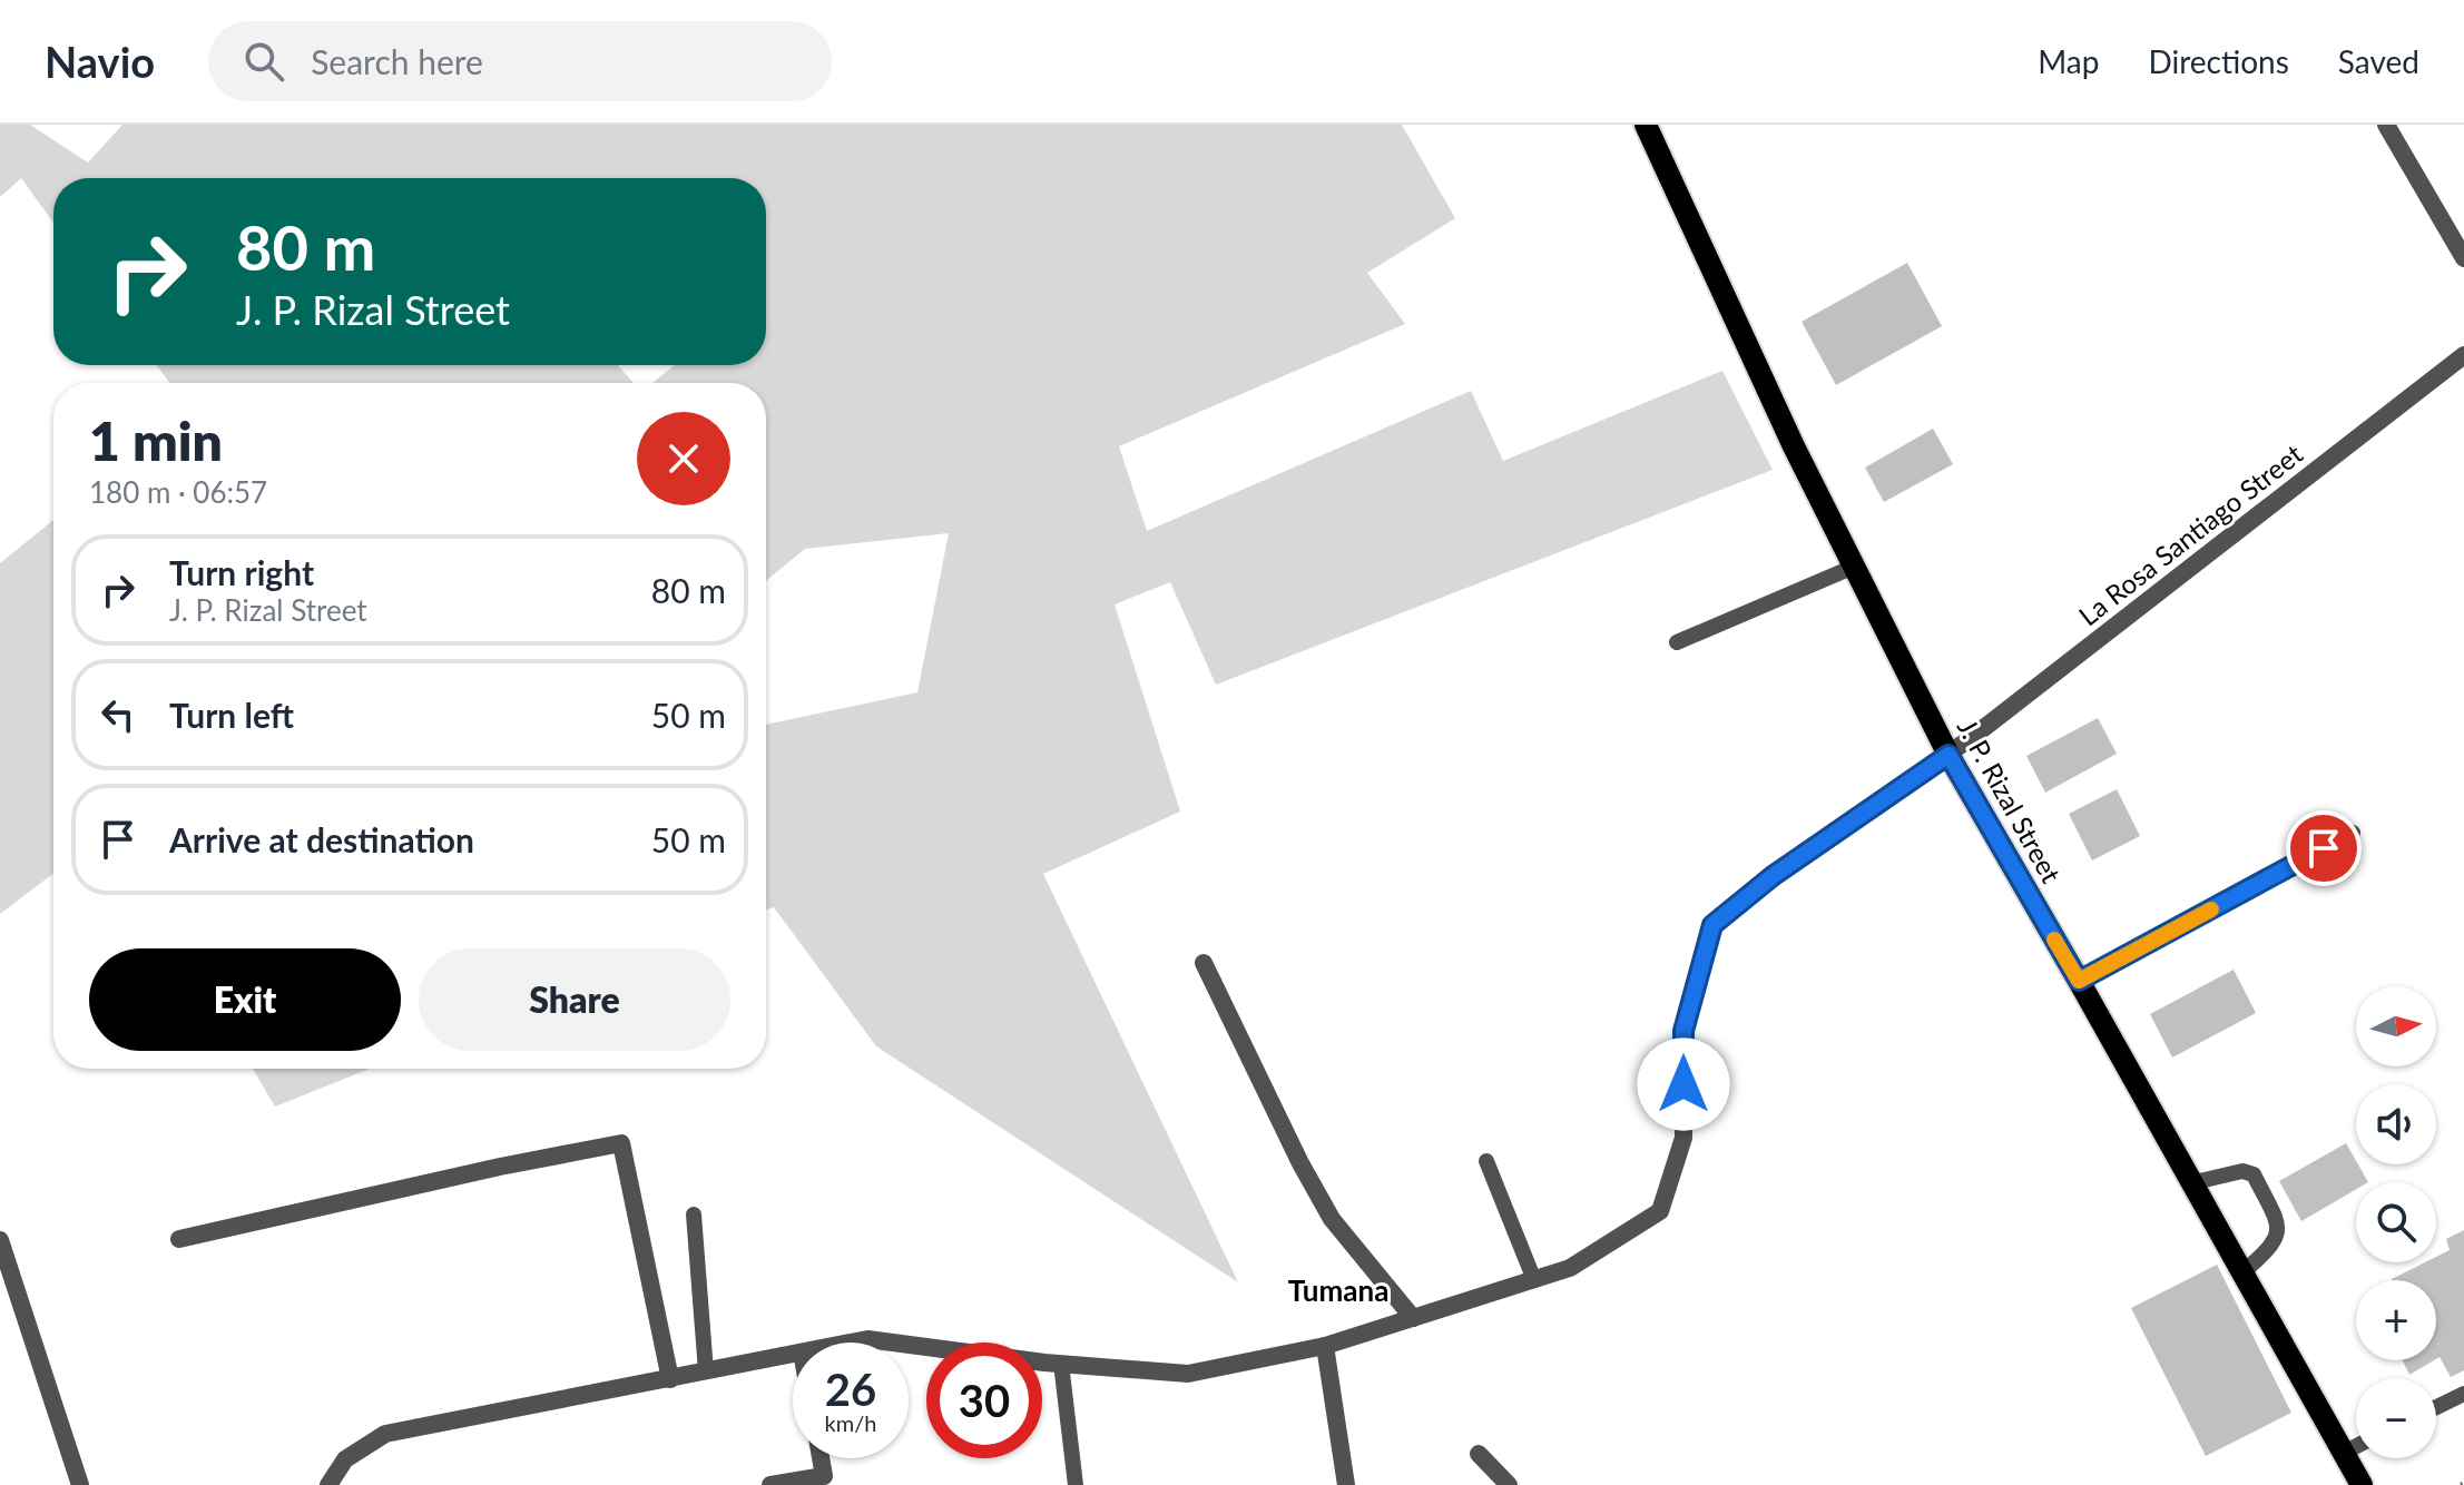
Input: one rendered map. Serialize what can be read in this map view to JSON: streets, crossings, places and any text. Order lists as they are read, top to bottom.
{
  "streets": {
    "main road": ["J. P. Rizal Street"],
    "street": ["La Rosa Santiago Street"]
  },
  "crossings": [
    ["La Rosa Santiago Street", "J. P. Rizal Street"]
  ],
  "districts": ["Tumana"],
  "north": "right",
  "page": {
    "header": "Navio",
    "search": "Search here",
    "nav": ["Map", "Directions", "Saved"],
    "turn": ["80 m", "J. P. Rizal Street"],
    "heading": ["1 min", "180 m · 06:57"],
    "list": [
      {
        "name": "Turn right",
        "note": "J. P. Rizal Street",
        "value": "80 m"
      },
      {
        "name": "Turn left",
        "value": "50 m"
      },
      {
        "name": "Arrive at destination",
        "value": "50 m"
      }
    ],
    "buttons": ["Exit", "Share"],
    "map_buttons": ["+", "−"],
    "speed": "26 km/h",
    "limit": "30"
  }
}
